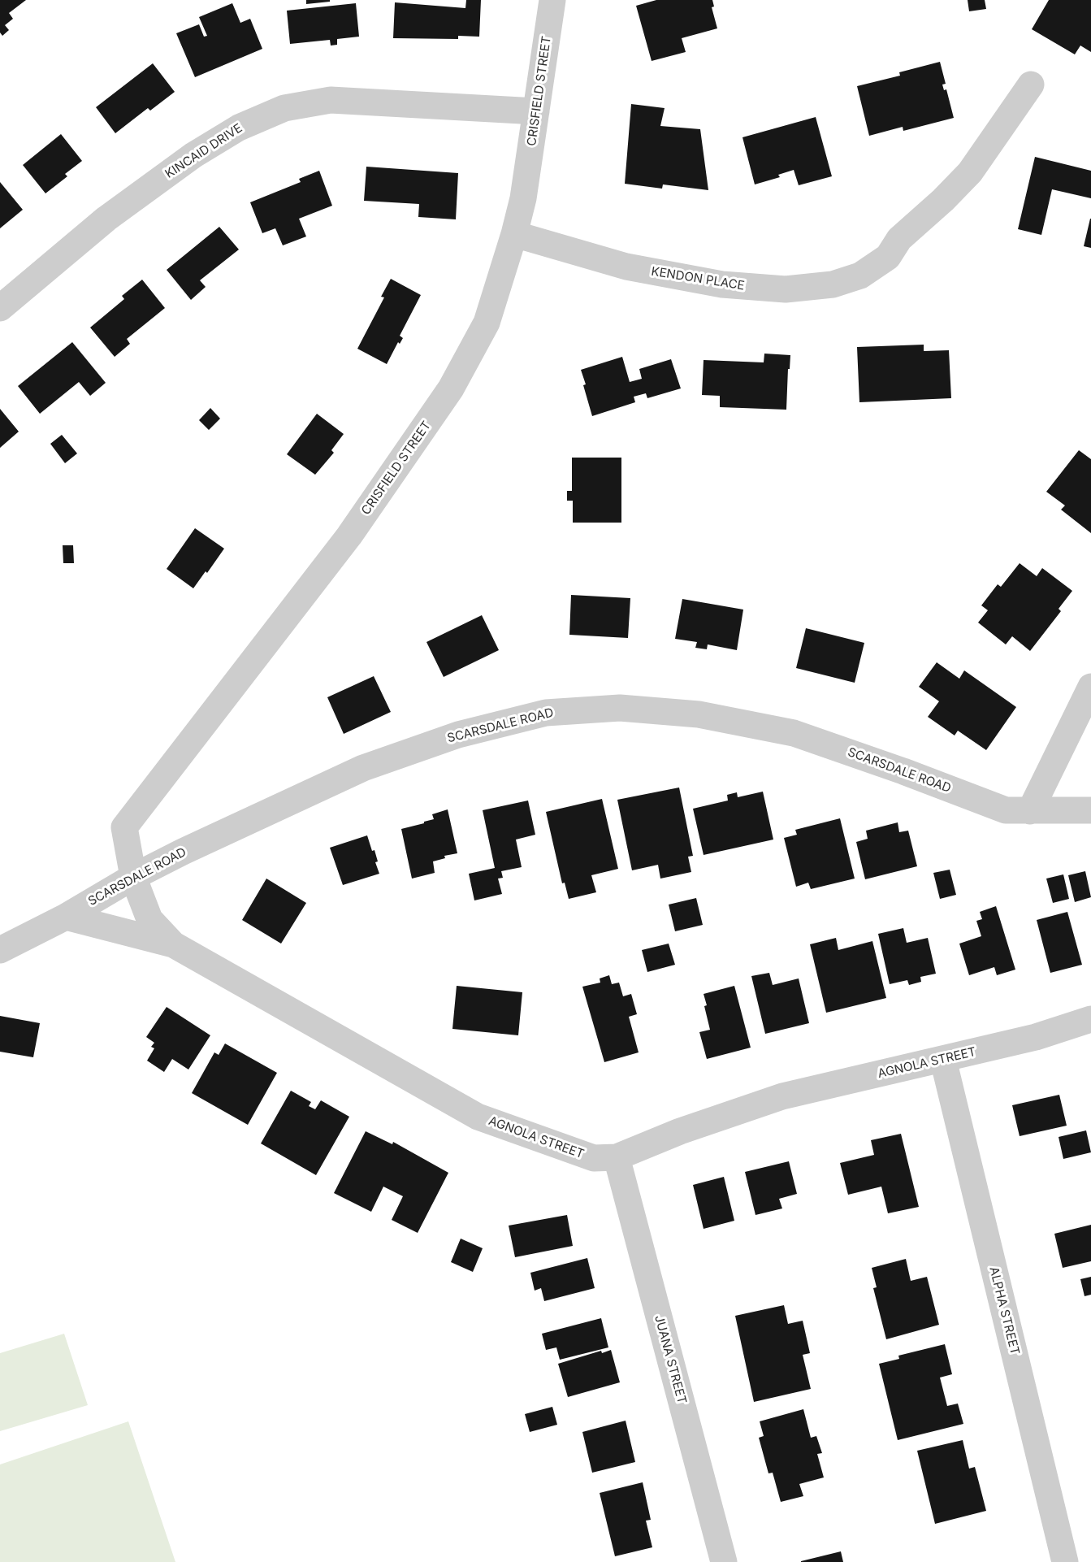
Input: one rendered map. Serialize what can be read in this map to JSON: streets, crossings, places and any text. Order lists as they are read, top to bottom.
{
  "streets": {
    "street": [
      "CRISFIELD STREET",
      "KINCAID DRIVE",
      "KENDON PLACE",
      "SCARSDALE ROAD",
      "AGNOLA STREET",
      "ALPHA STREET",
      "JUANA STREET"
    ]
  },
  "crossings": [
    ["CRISFIELD STREET", "KINCAID DRIVE"],
    ["CRISFIELD STREET", "KENDON PLACE"],
    ["CRISFIELD STREET", "SCARSDALE ROAD"],
    ["CRISFIELD STREET", "AGNOLA STREET"],
    ["SCARSDALE ROAD", "AGNOLA STREET"],
    ["AGNOLA STREET", "ALPHA STREET"],
    ["AGNOLA STREET", "JUANA STREET"]
  ]
}
